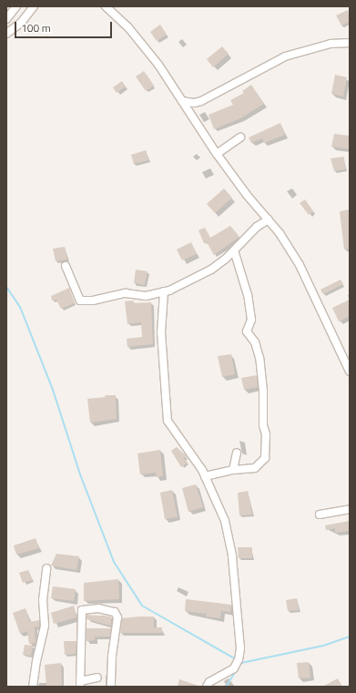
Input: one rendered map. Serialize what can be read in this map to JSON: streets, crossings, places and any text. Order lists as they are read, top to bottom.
{
  "scale_bar": "100 m"
}
